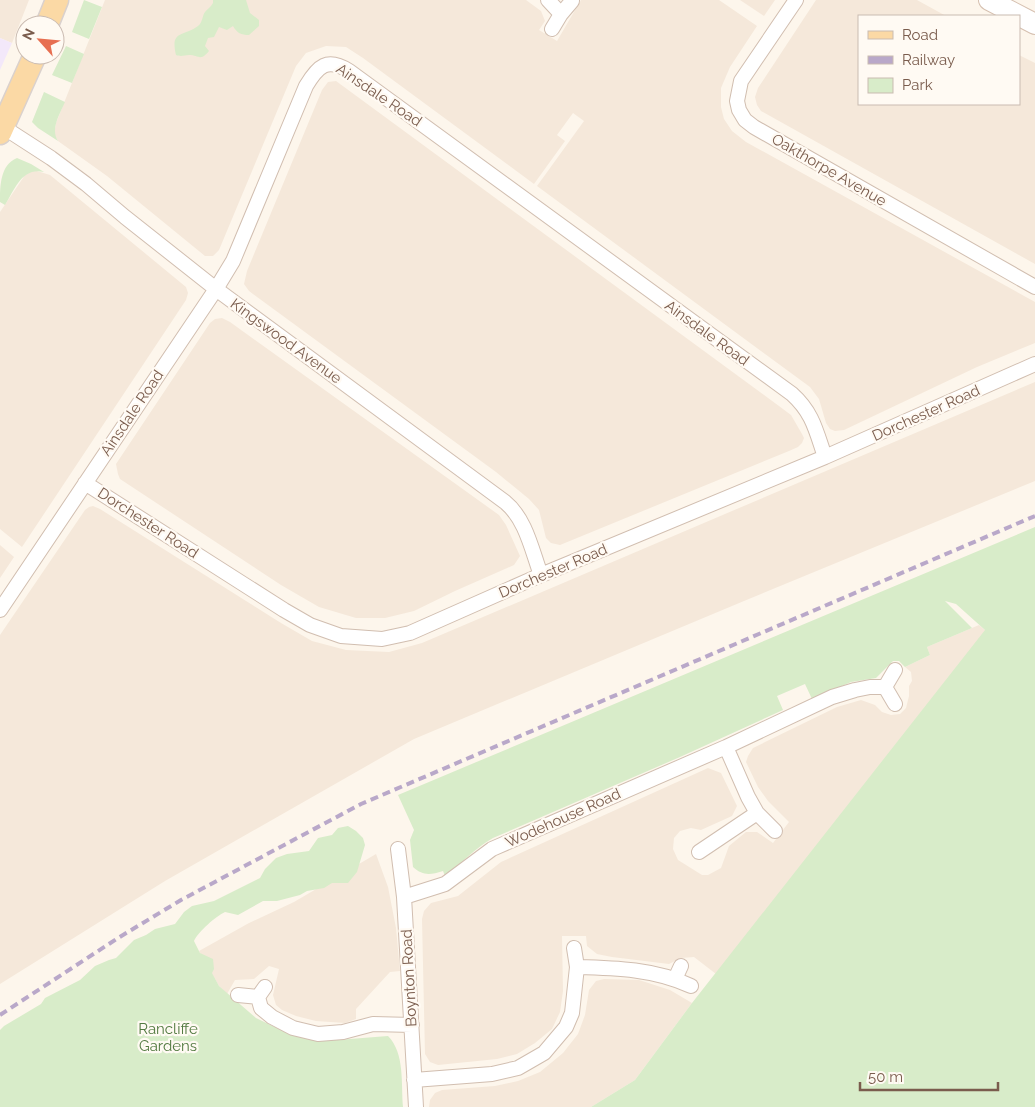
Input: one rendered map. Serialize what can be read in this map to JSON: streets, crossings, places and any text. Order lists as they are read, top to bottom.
{
  "streets": {
    "street": [
      "Ainsdale Road",
      "Oakthorpe Avenue",
      "Kingswood Avenue",
      "Dorchester Road",
      "Wodehouse Road",
      "Boynton Road"
    ]
  },
  "crossings": [
    ["Ainsdale Road", "Kingswood Avenue"],
    ["Ainsdale Road", "Dorchester Road"],
    ["Kingswood Avenue", "Dorchester Road"],
    ["Wodehouse Road", "Boynton Road"]
  ],
  "parks": ["Rancliffe Gardens"],
  "legend": ["Road", "Railway", "Park"],
  "scale_bar": "50 m",
  "north": "top left"
}
